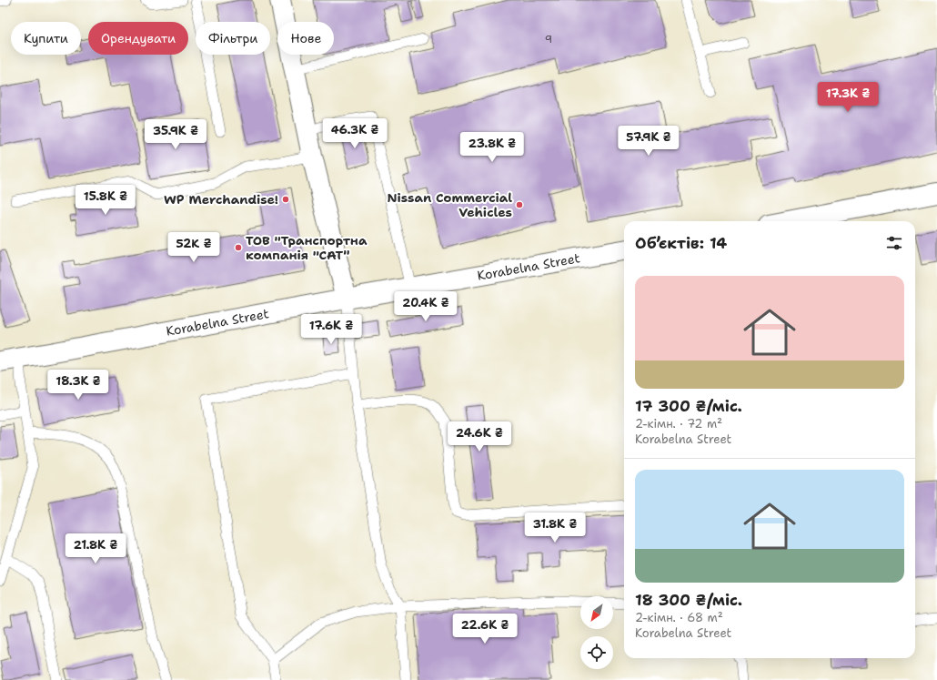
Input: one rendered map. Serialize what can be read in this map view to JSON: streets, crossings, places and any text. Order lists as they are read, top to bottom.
{
  "streets": {
    "street": ["Korabelna Street"]
  },
  "places": ["WP Merchandise!", "Nissan Commercial Vehicles", "ТОВ \"Транспортна компанія \"САТ\""],
  "house_numbers": ["9"],
  "north": "bottom left",
  "page": {
    "chip": [
      "Купити",
      "Орендувати",
      "Фільтри",
      "Нове"
    ],
    "price": [
      "17.3K ₴",
      "46.3K ₴",
      "35.9K ₴",
      "57.9K ₴",
      "23.8K ₴",
      "15.8K ₴",
      "52K ₴",
      "20.4K ₴",
      "17.6K ₴",
      "18.3K ₴",
      "24.6K ₴",
      "31.8K ₴",
      "21.8K ₴",
      "22.6K ₴"
    ],
    "heading": "Об’єктів: 14",
    "list": [
      {
        "name": "17 300 ₴/міс.",
        "note": "2-кімн. · 72 m² · Korabelna Street"
      },
      {
        "name": "18 300 ₴/міс.",
        "note": "2-кімн. · 68 m² · Korabelna Street"
      }
    ]
  }
}
